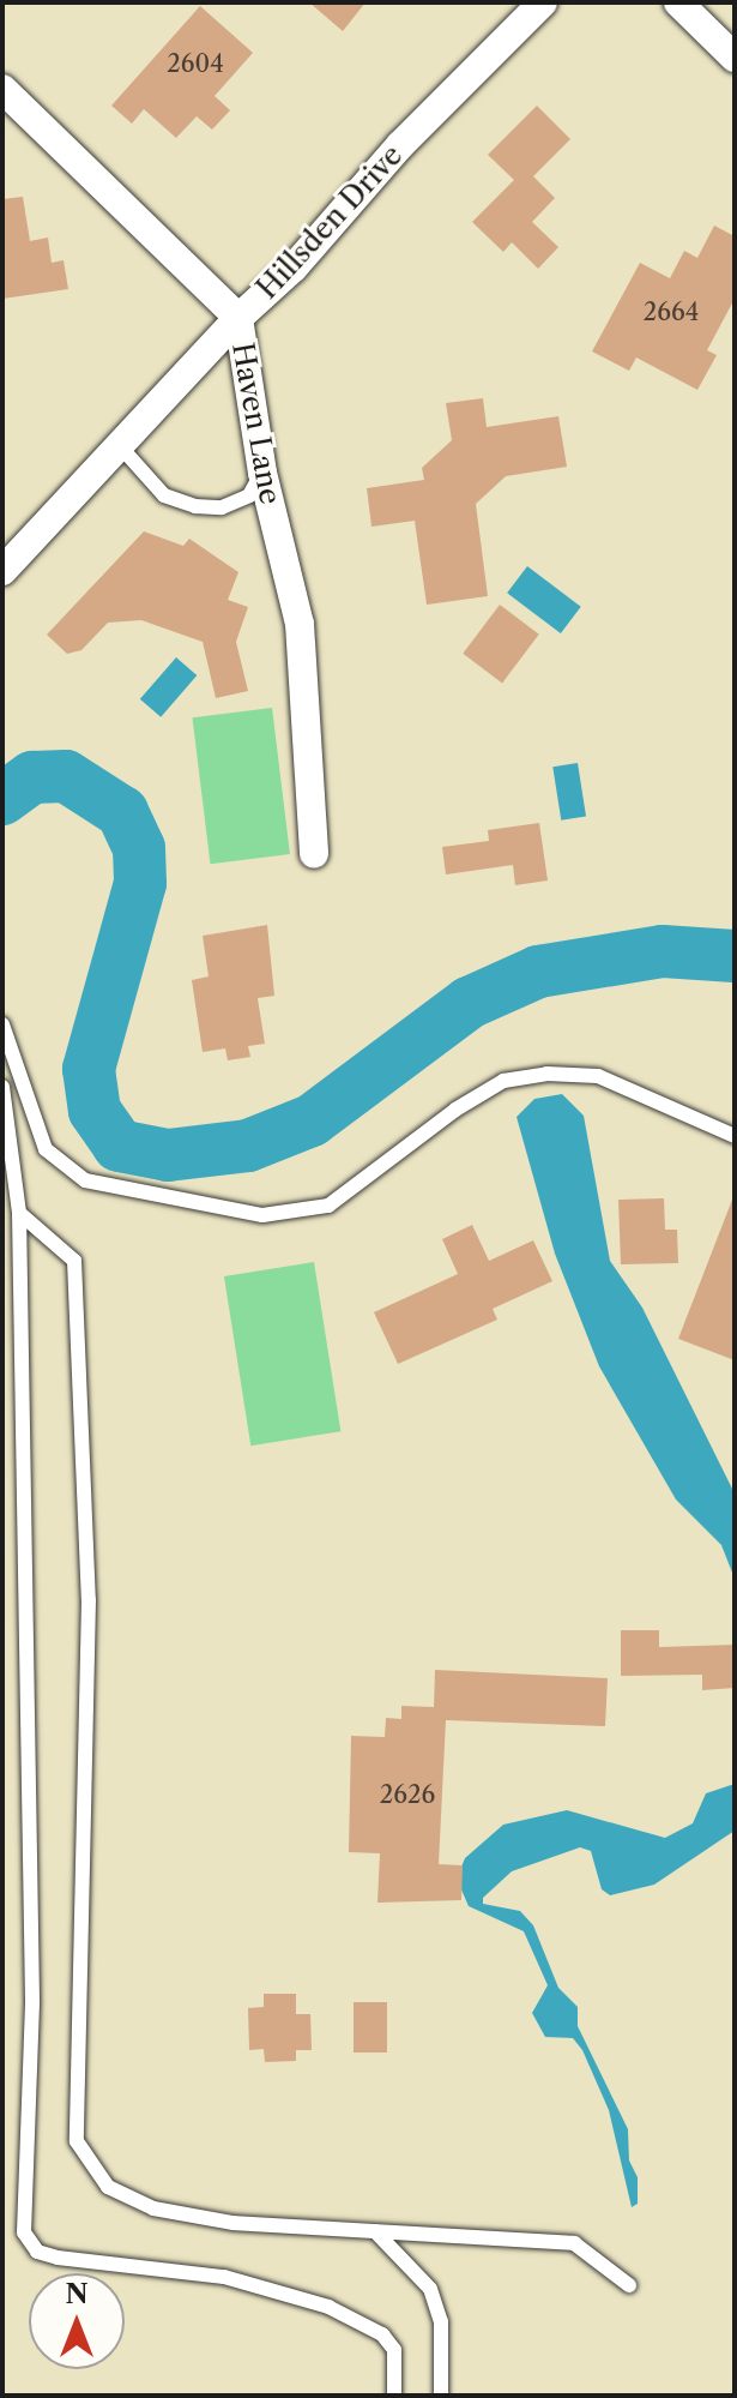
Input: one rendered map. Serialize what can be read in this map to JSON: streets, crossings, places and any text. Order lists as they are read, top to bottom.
{
  "streets": {
    "street": ["Hillsden Drive", "Haven Lane"]
  },
  "crossings": [
    ["Hillsden Drive", "Haven Lane"]
  ],
  "house_numbers": ["2604", "2664", "2626"],
  "north": "top"
}
